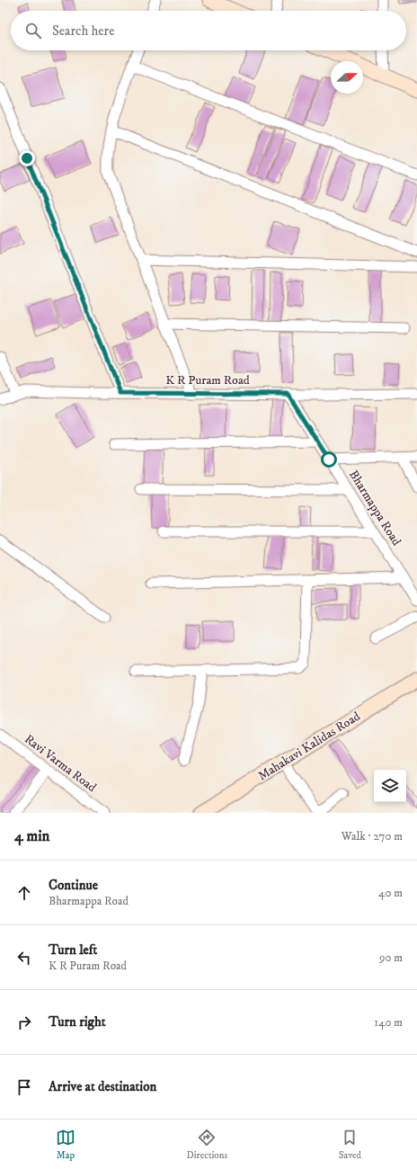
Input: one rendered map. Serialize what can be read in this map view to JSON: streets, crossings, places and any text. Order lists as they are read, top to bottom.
{
  "streets": {
    "street": [
      "K R Puram Road",
      "Bharmappa Road",
      "Mahakavi Kalidas Road",
      "Ravi Varma Road"
    ]
  },
  "crossings": [
    ["K R Puram Road", "Bharmappa Road"]
  ],
  "north": "right",
  "page": {
    "search": "Search here",
    "heading": ["4 min", "Walk · 270 m"],
    "list": [
      ["Continue", "Bharmappa Road", "40 m"],
      ["Turn left", "K R Puram Road", "90 m"],
      ["Turn right", "140 m"],
      "Arrive at destination"
    ],
    "nav": ["Map", "Directions", "Saved"]
  }
}
